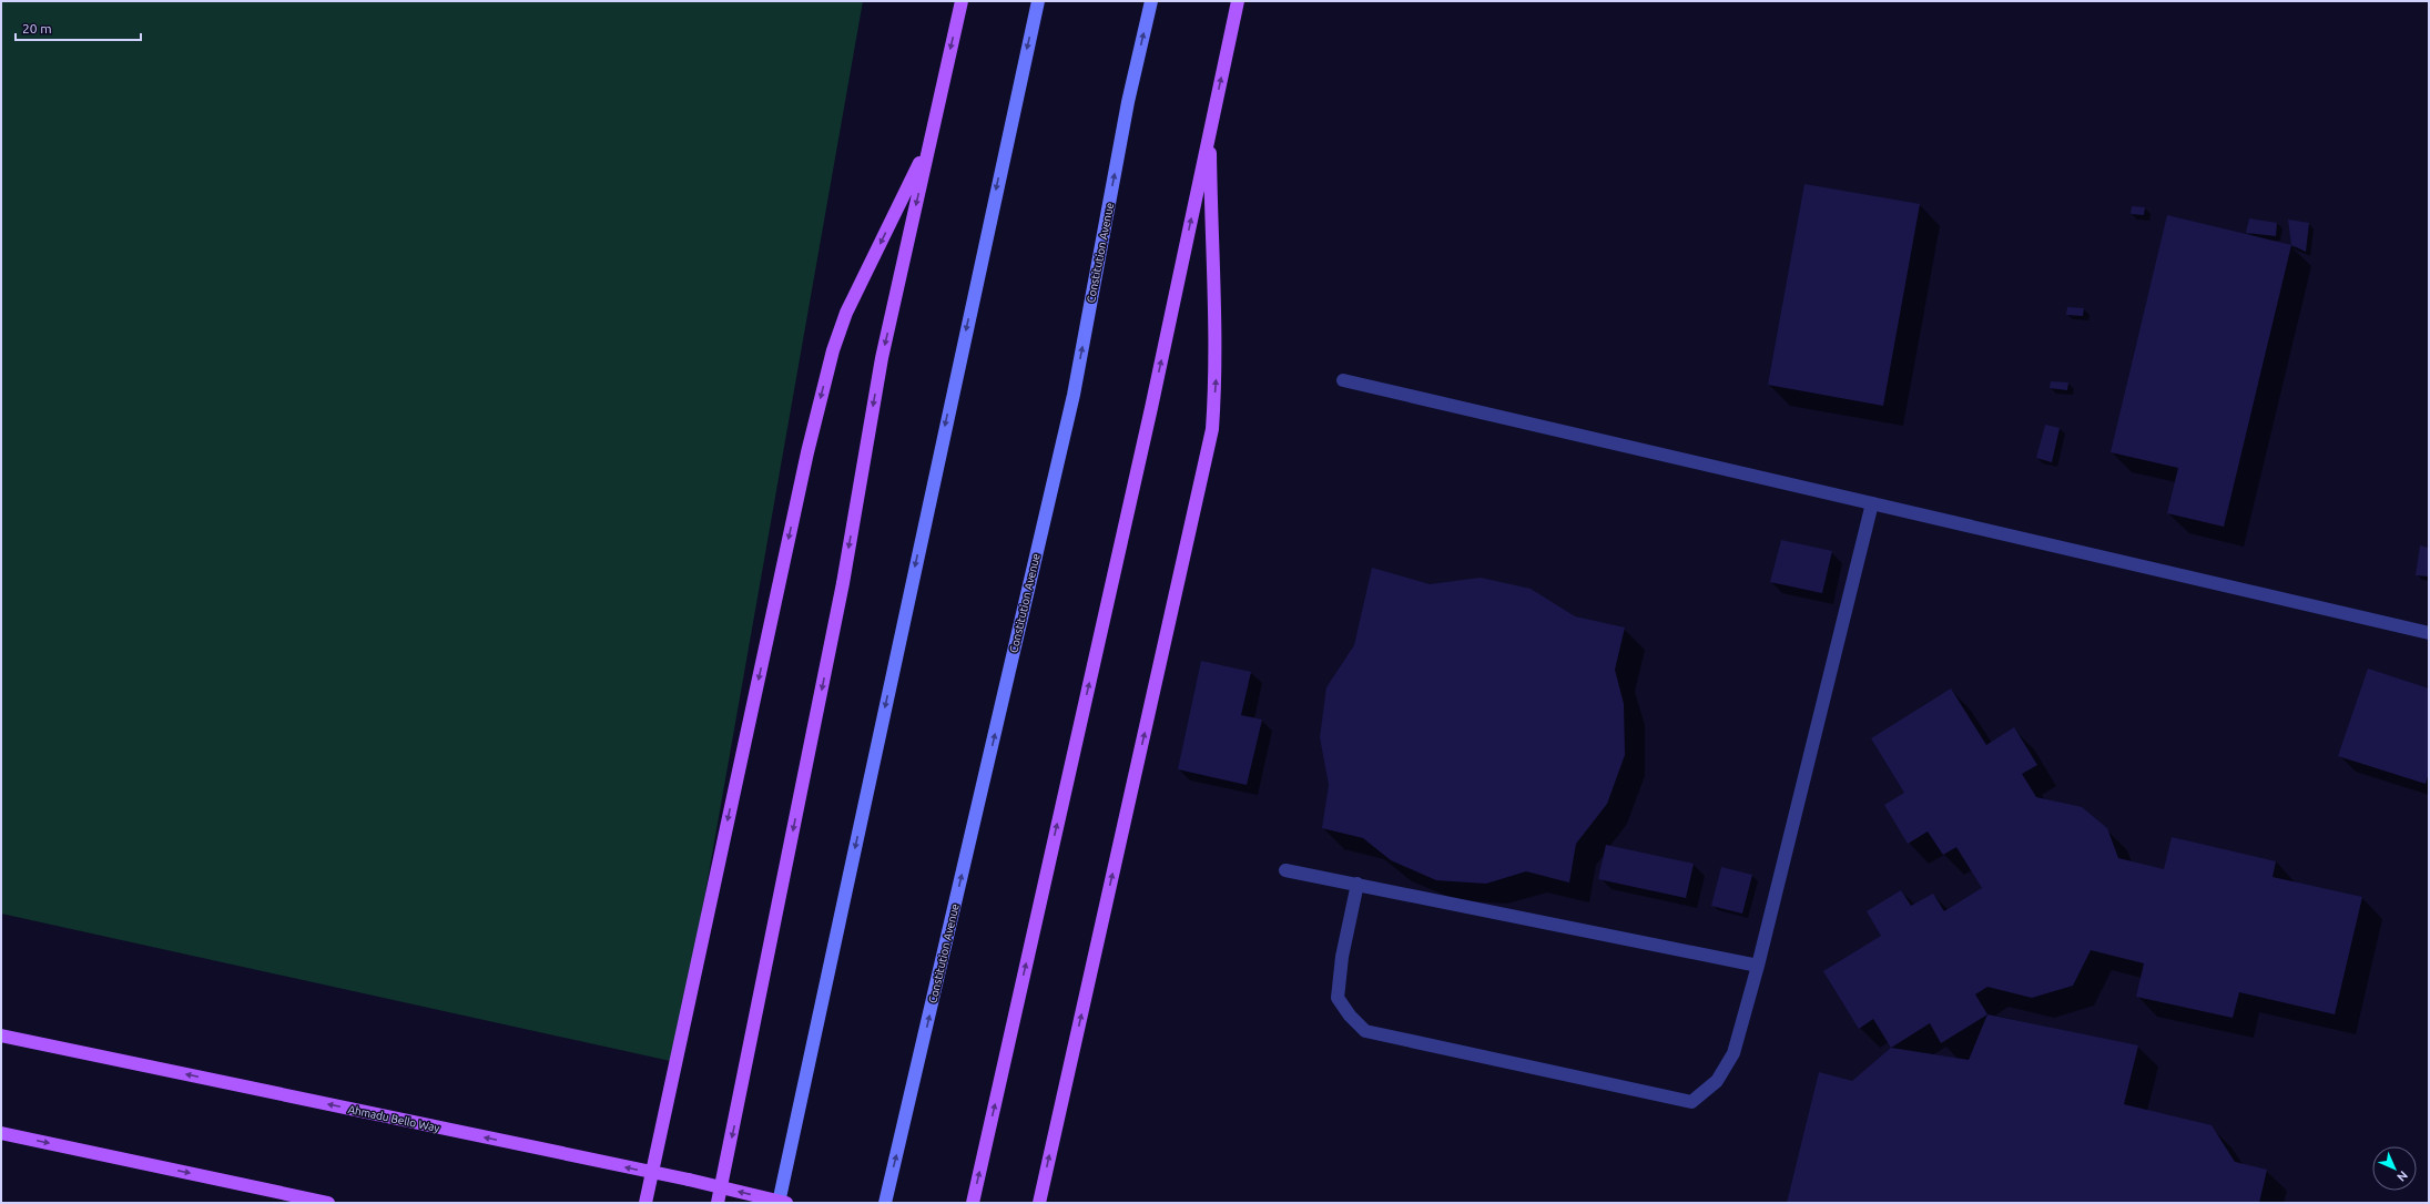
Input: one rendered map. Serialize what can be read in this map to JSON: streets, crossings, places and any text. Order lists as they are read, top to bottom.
{
  "streets": {
    "main road": ["Constitution Avenue", "Ahmadu Bello Way"]
  },
  "scale_bar": "20 m",
  "north": "bottom right"
}
